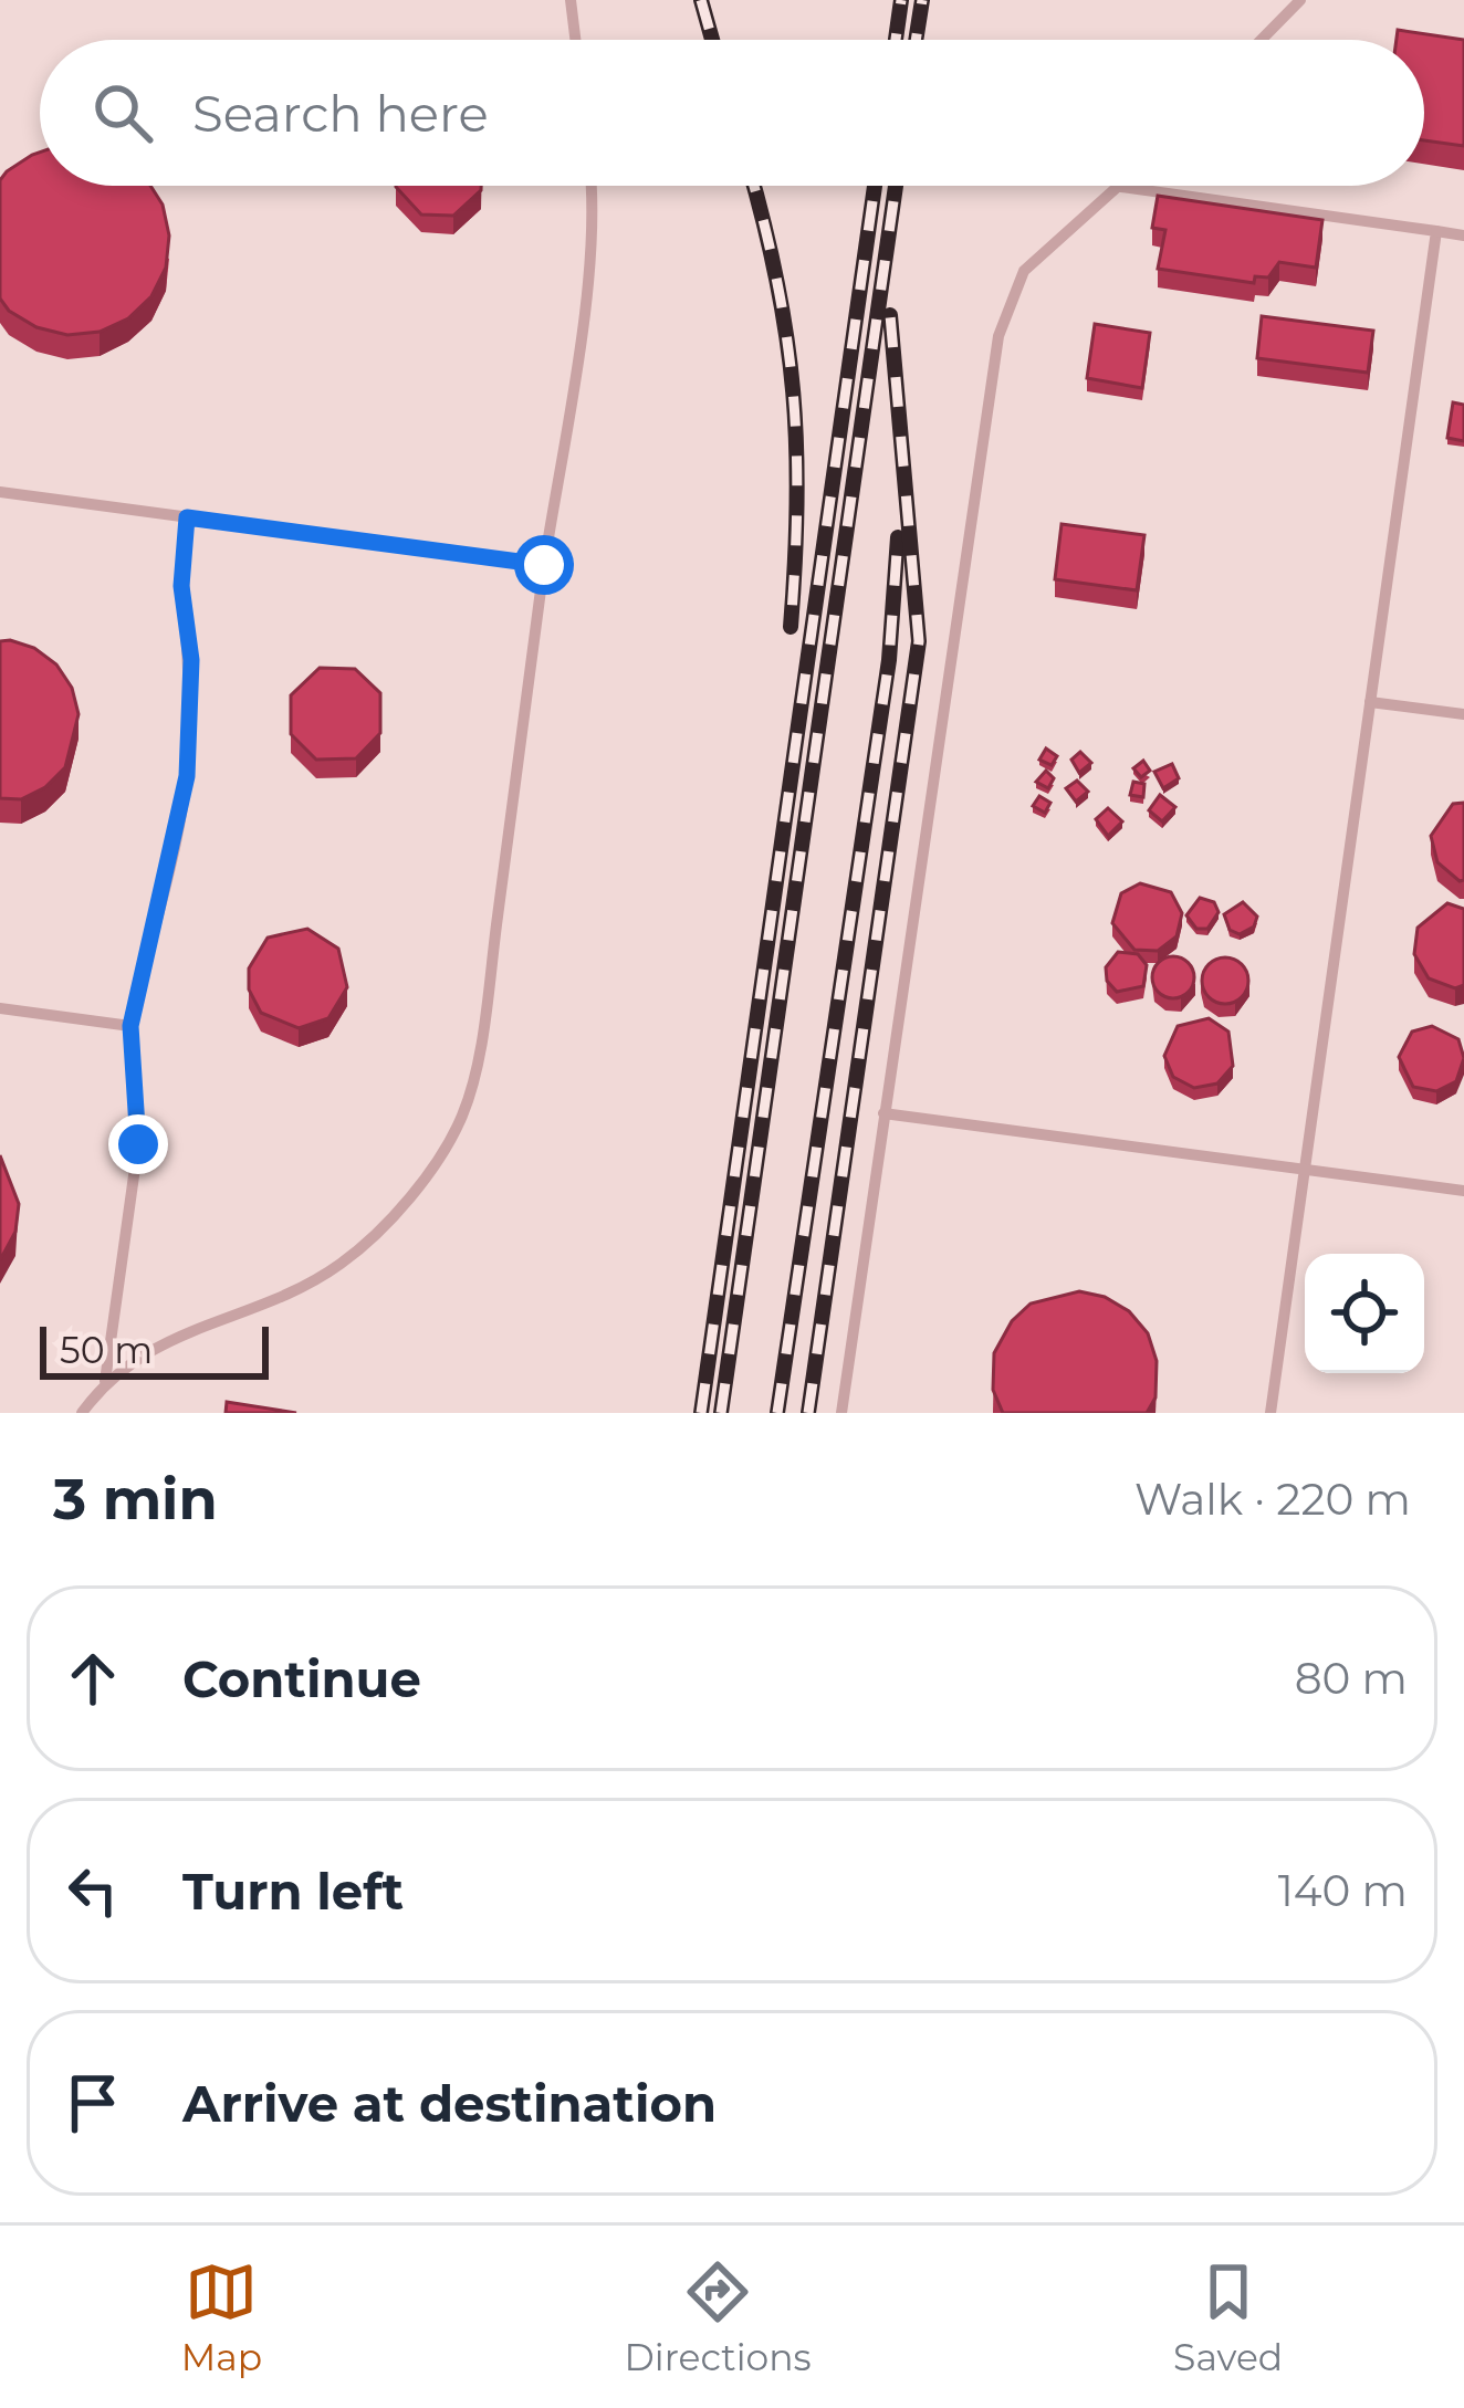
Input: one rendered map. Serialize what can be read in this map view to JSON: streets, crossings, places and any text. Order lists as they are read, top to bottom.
{
  "scale_bar": "50 m",
  "page": {
    "search": "Search here",
    "scale": "50 m",
    "heading": ["3 min", "Walk · 220 m"],
    "list": [
      ["Continue", "80 m"],
      ["Turn left", "140 m"],
      "Arrive at destination"
    ],
    "nav": ["Map", "Directions", "Saved"]
  }
}
